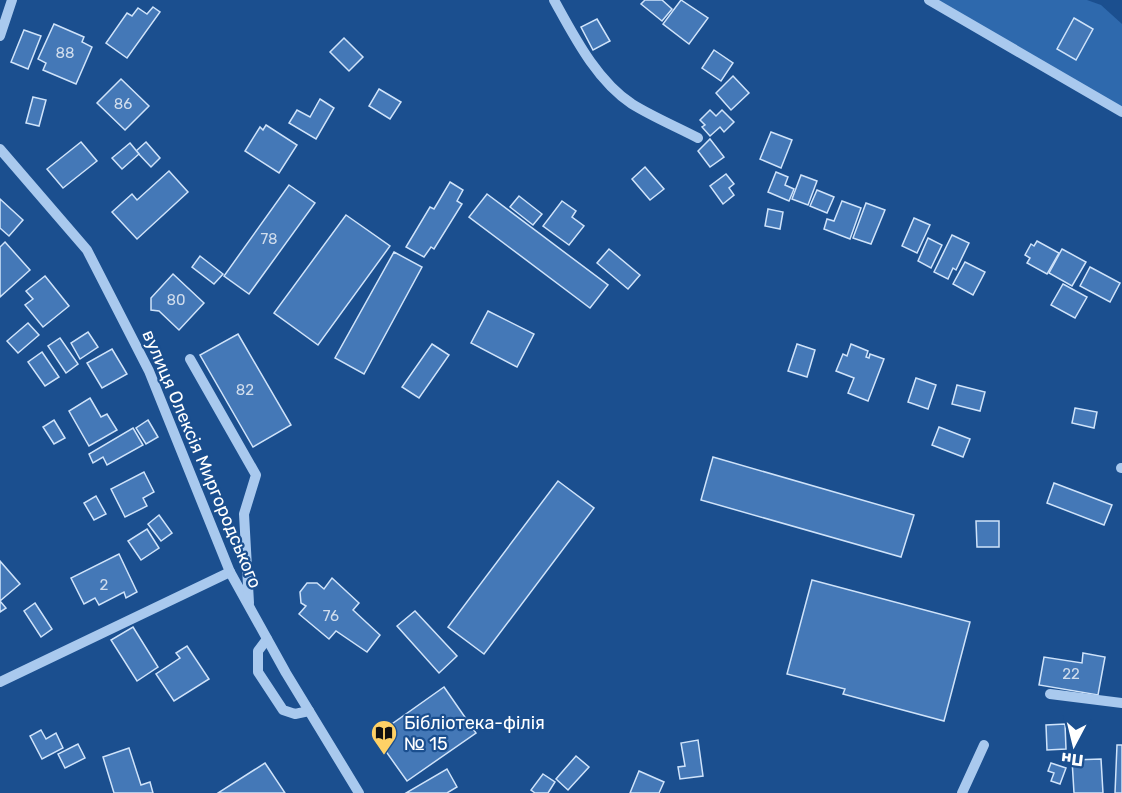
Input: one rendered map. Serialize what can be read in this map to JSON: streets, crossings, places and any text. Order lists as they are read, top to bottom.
{
  "streets": {
    "street": ["вулиця Олексія Миргородського"]
  },
  "places": {
    "library": ["Бібліотека-філія № 15"]
  },
  "house_numbers": [
    "88",
    "86",
    "78",
    "80",
    "82",
    "2",
    "76",
    "22"
  ],
  "north": "bottom"
}
